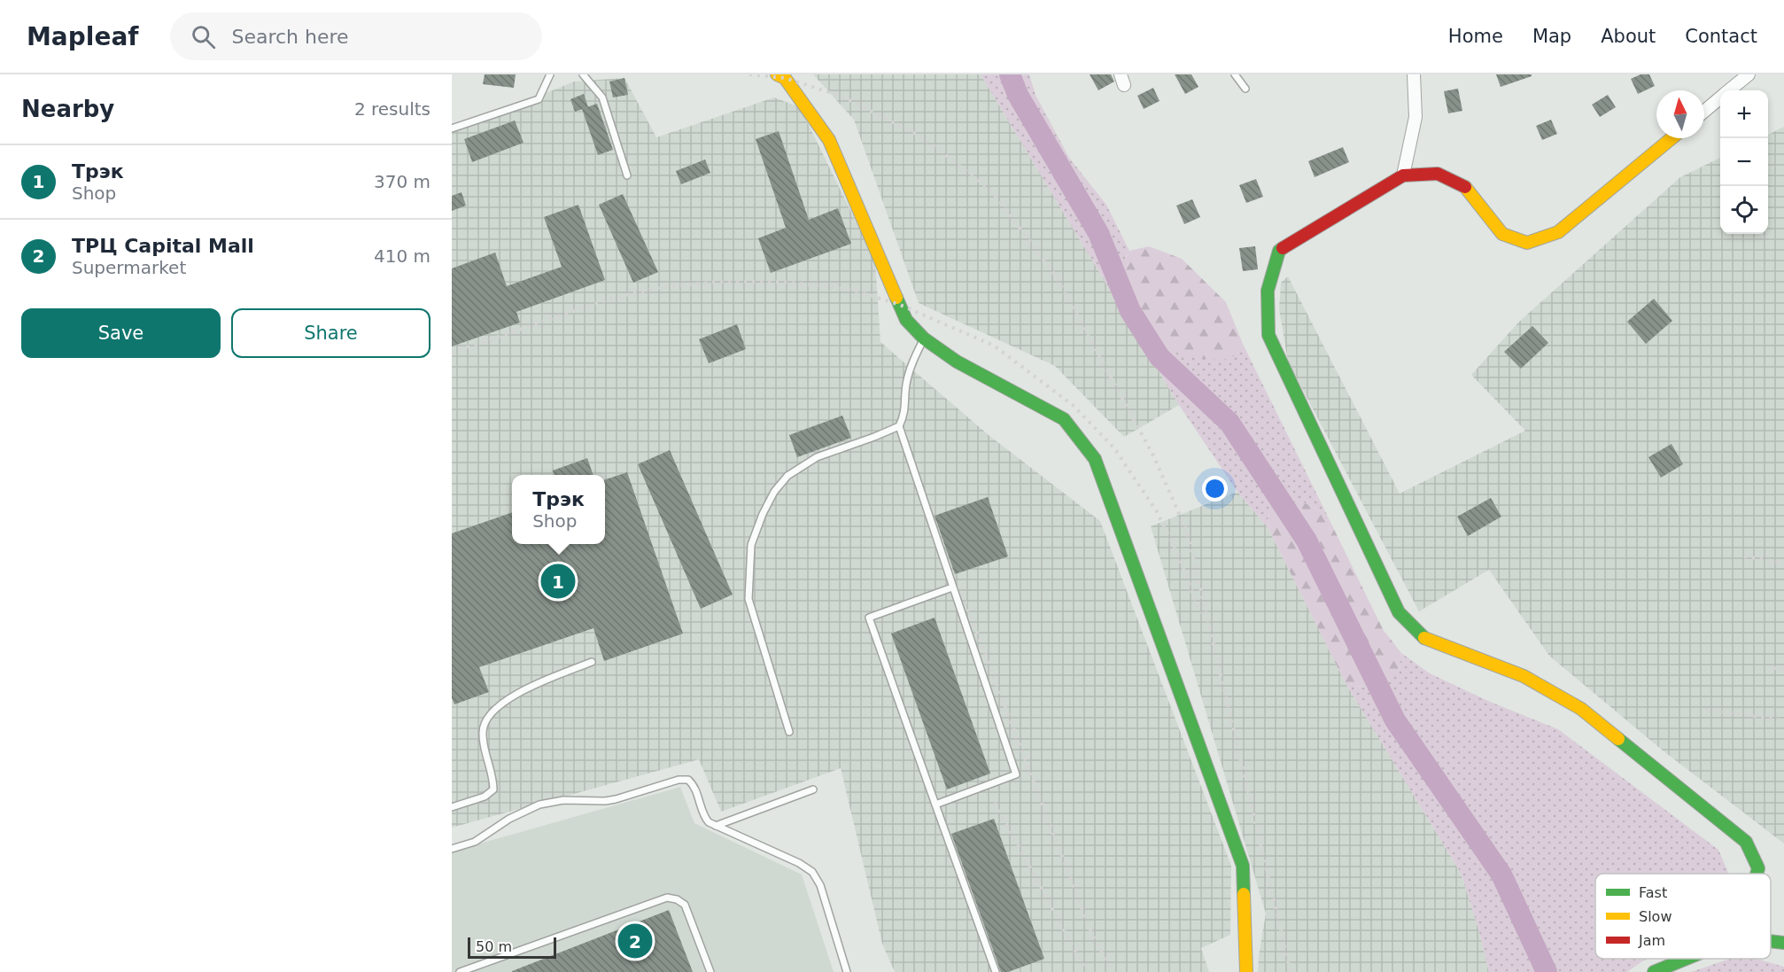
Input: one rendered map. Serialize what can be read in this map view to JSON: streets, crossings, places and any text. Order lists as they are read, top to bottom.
{
  "legend": ["Fast", "Slow", "Jam"],
  "scale_bar": "50 m",
  "north": "top",
  "page": {
    "header": "Mapleaf",
    "search": "Search here",
    "nav": [
      "Home",
      "Map",
      "About",
      "Contact"
    ],
    "heading": ["Nearby", "2 results"],
    "map_buttons": ["+", "−"],
    "list": [
      {
        "mark": "1",
        "name": "Трэк",
        "note": "Shop",
        "value": "370 m"
      },
      {
        "mark": "2",
        "name": "ТРЦ Capital Mall",
        "note": "Supermarket",
        "value": "410 m"
      }
    ],
    "buttons": ["Save", "Share"],
    "popup": ["Трэк", "Shop"],
    "pins": ["1", "2"],
    "scale": "50 m"
  }
}
